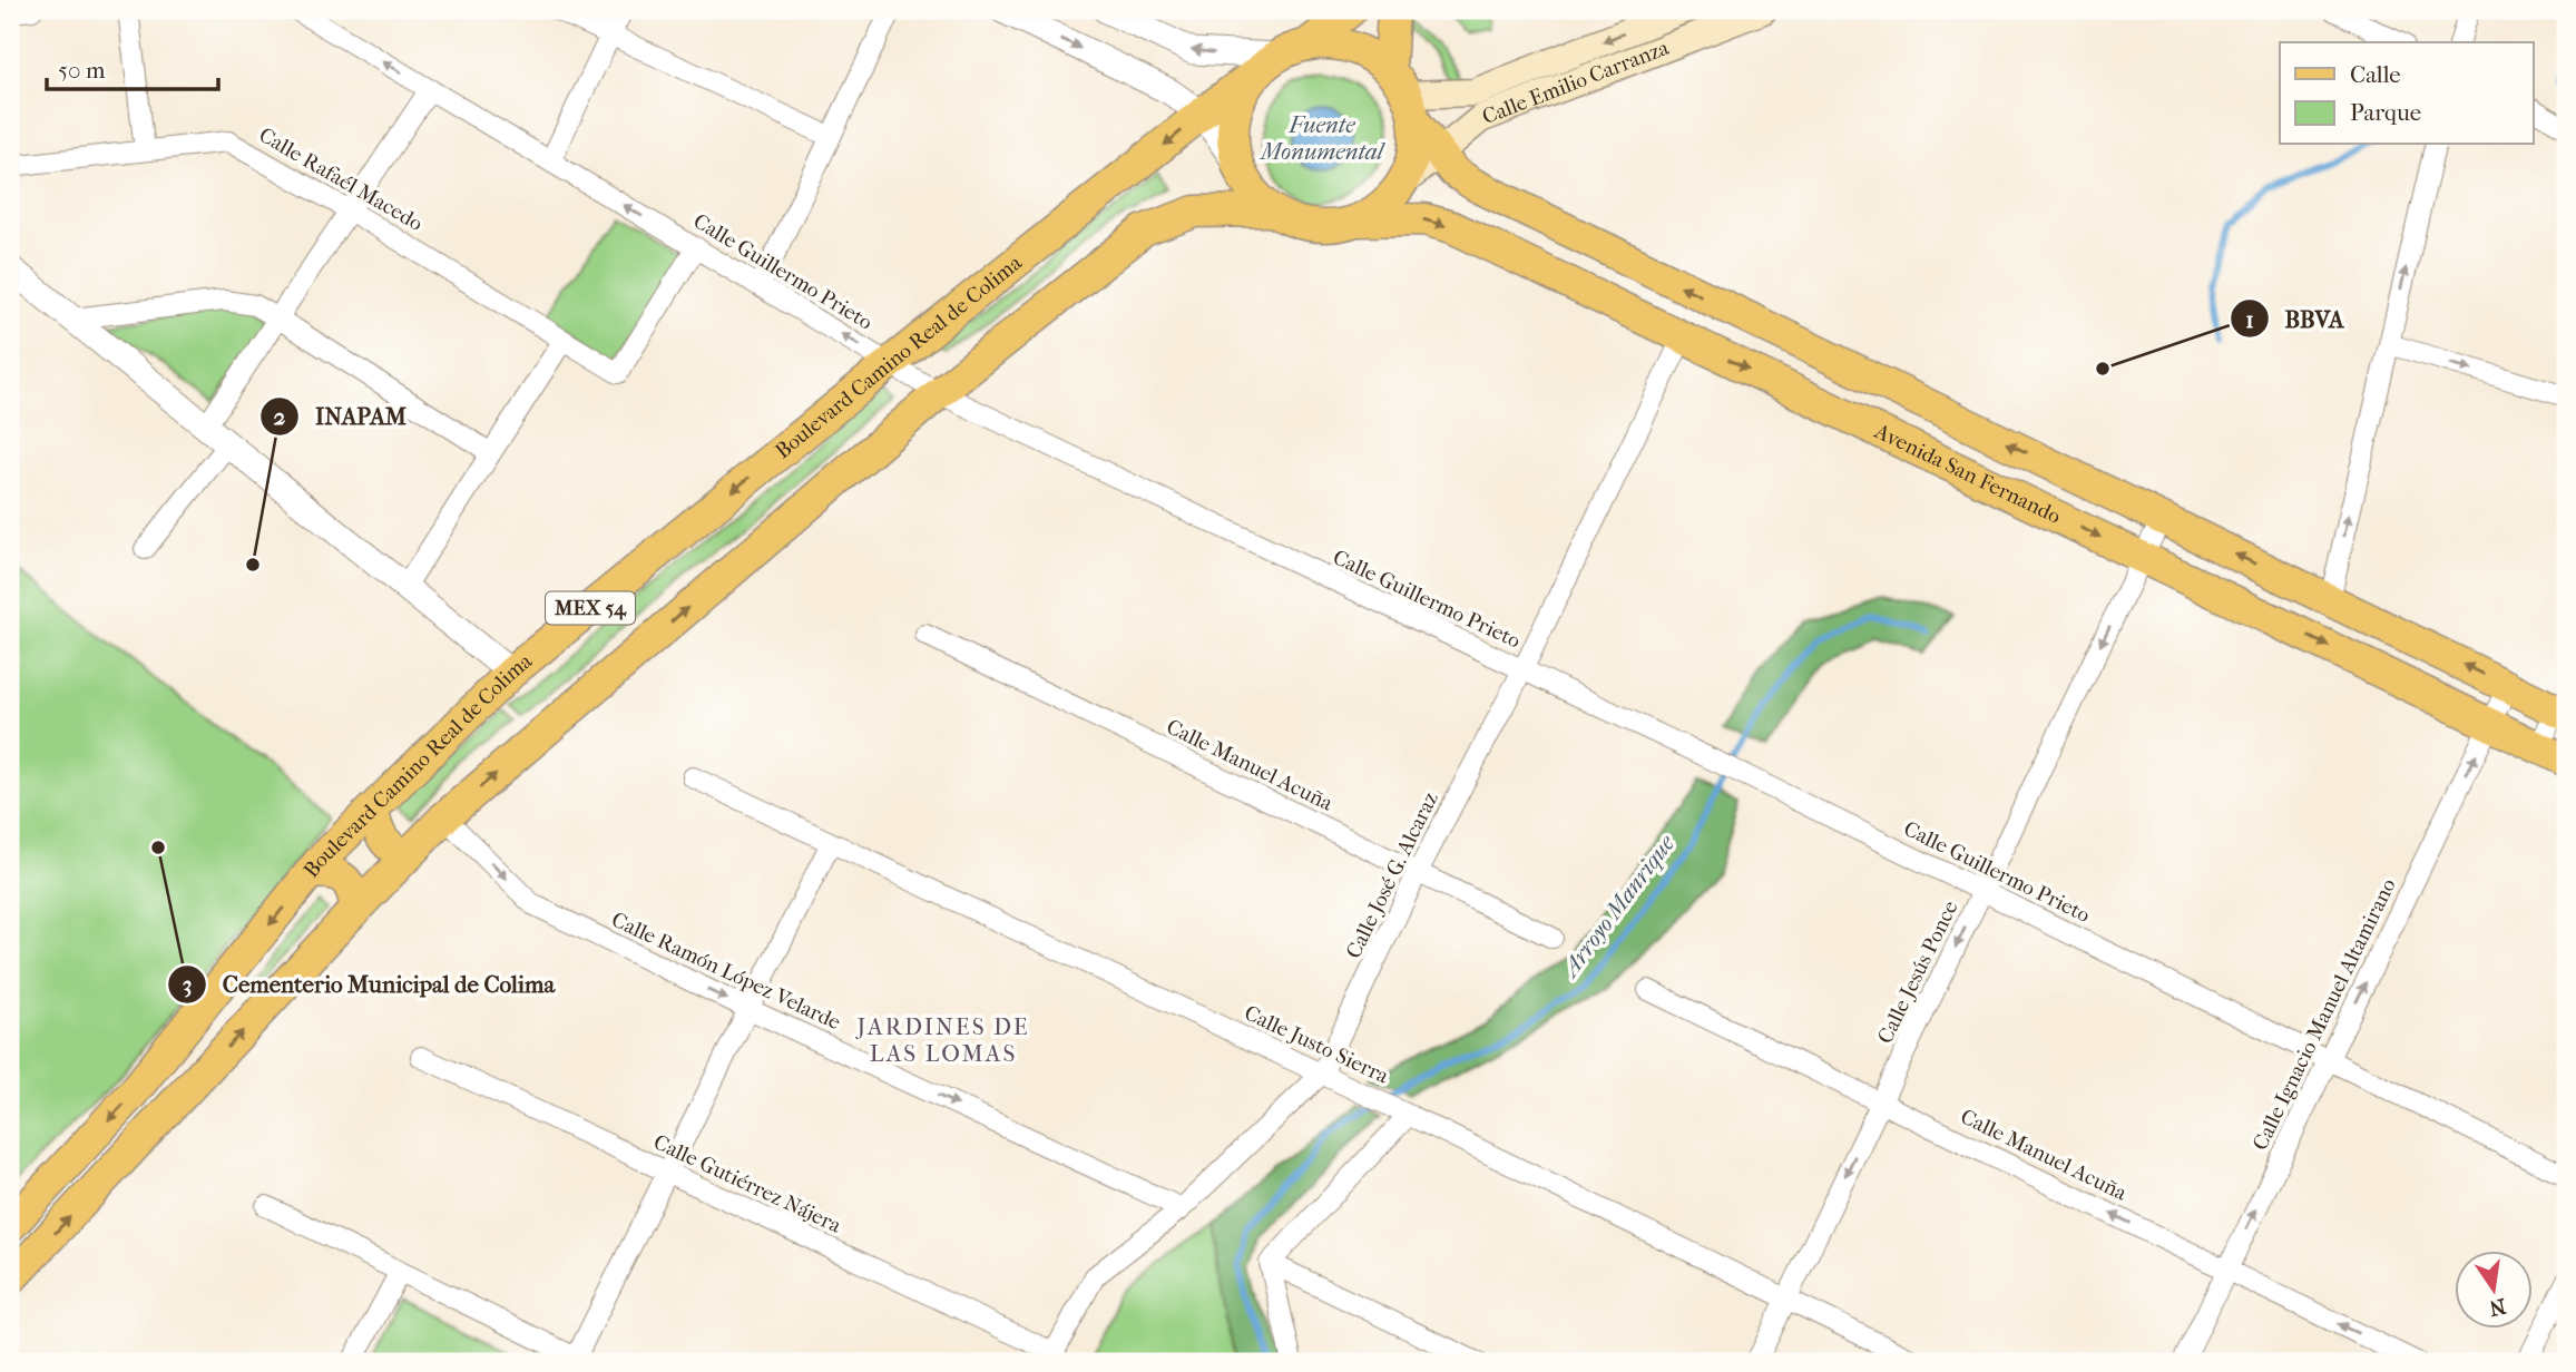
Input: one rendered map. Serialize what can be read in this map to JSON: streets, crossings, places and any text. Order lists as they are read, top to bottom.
{
  "streets": {
    "main road": [
      "Calle Emilio Carranza",
      "Boulevard Camino Real de Colima",
      "Avenida San Fernando",
      "MEX 54"
    ],
    "street": [
      "Calle Rafaél Macedo",
      "Calle Guillermo Prieto",
      "Calle Manuel Acuña",
      "Calle José G. Alcaraz",
      "Calle Ramón López Velarde",
      "Calle Jesús Ponce",
      "Calle Ignacio Manuel Altamirano",
      "Calle Justo Sierra",
      "Calle Gutiérrez Nájera"
    ]
  },
  "crossings": [
    ["Calle Emilio Carranza", "Boulevard Camino Real de Colima"],
    ["Calle Emilio Carranza", "Avenida San Fernando"],
    ["Calle Emilio Carranza", "MEX 54"],
    ["Calle Rafaél Macedo", "Calle Guillermo Prieto"],
    ["Calle Guillermo Prieto", "Boulevard Camino Real de Colima"],
    ["Calle Guillermo Prieto", "MEX 54"],
    ["Calle Guillermo Prieto", "Calle José G. Alcaraz"],
    ["Calle Guillermo Prieto", "Calle Jesús Ponce"],
    ["Calle Guillermo Prieto", "Calle Ignacio Manuel Altamirano"],
    ["Boulevard Camino Real de Colima", "Avenida San Fernando"],
    ["Boulevard Camino Real de Colima", "MEX 54"],
    ["Avenida San Fernando", "MEX 54"],
    ["Avenida San Fernando", "Calle José G. Alcaraz"],
    ["Avenida San Fernando", "Calle Jesús Ponce"],
    ["Avenida San Fernando", "Calle Ignacio Manuel Altamirano"],
    ["MEX 54", "Calle Ramón López Velarde"],
    ["Calle Manuel Acuña", "Calle José G. Alcaraz"],
    ["Calle Manuel Acuña", "Calle Jesús Ponce"],
    ["Calle Manuel Acuña", "Calle Ignacio Manuel Altamirano"],
    ["Calle José G. Alcaraz", "Calle Ramón López Velarde"],
    ["Calle José G. Alcaraz", "Calle Justo Sierra"],
    ["Calle José G. Alcaraz", "Calle Gutiérrez Nájera"],
    ["Calle Jesús Ponce", "Calle Justo Sierra"]
  ],
  "one_way": [
    "Calle Manuel Acuña",
    "Calle Ramón López Velarde",
    "Calle Jesús Ponce",
    "Calle Ignacio Manuel Altamirano"
  ],
  "districts": ["JARDINES DE LAS LOMAS"],
  "water": ["Fuente Monumental", "Arroyo Manrique"],
  "places": ["BBVA", "INAPAM", "Cementerio Municipal de Colima"],
  "legend": ["Calle", "Parque"],
  "scale_bar": "50 m",
  "north": "bottom"
}
